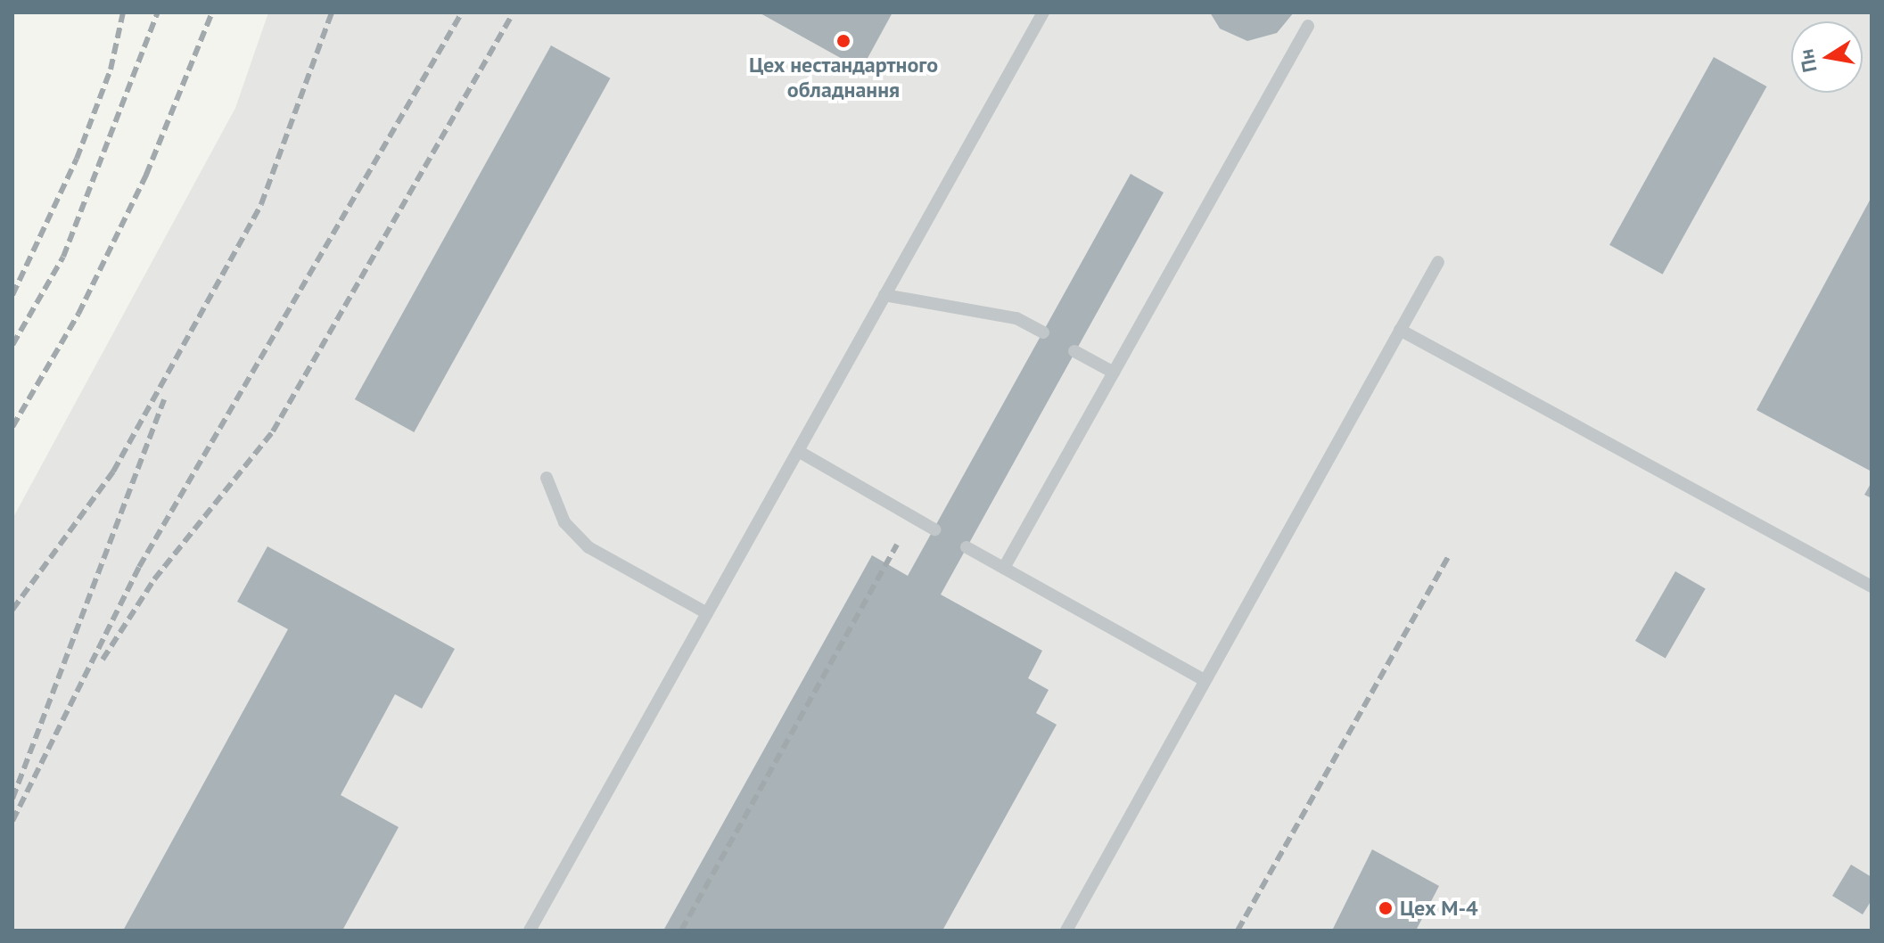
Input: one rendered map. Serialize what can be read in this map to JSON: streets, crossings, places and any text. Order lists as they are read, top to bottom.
{
  "places": ["Цех нестандартного обладнання", "Цех М-4"],
  "north": "left"
}
